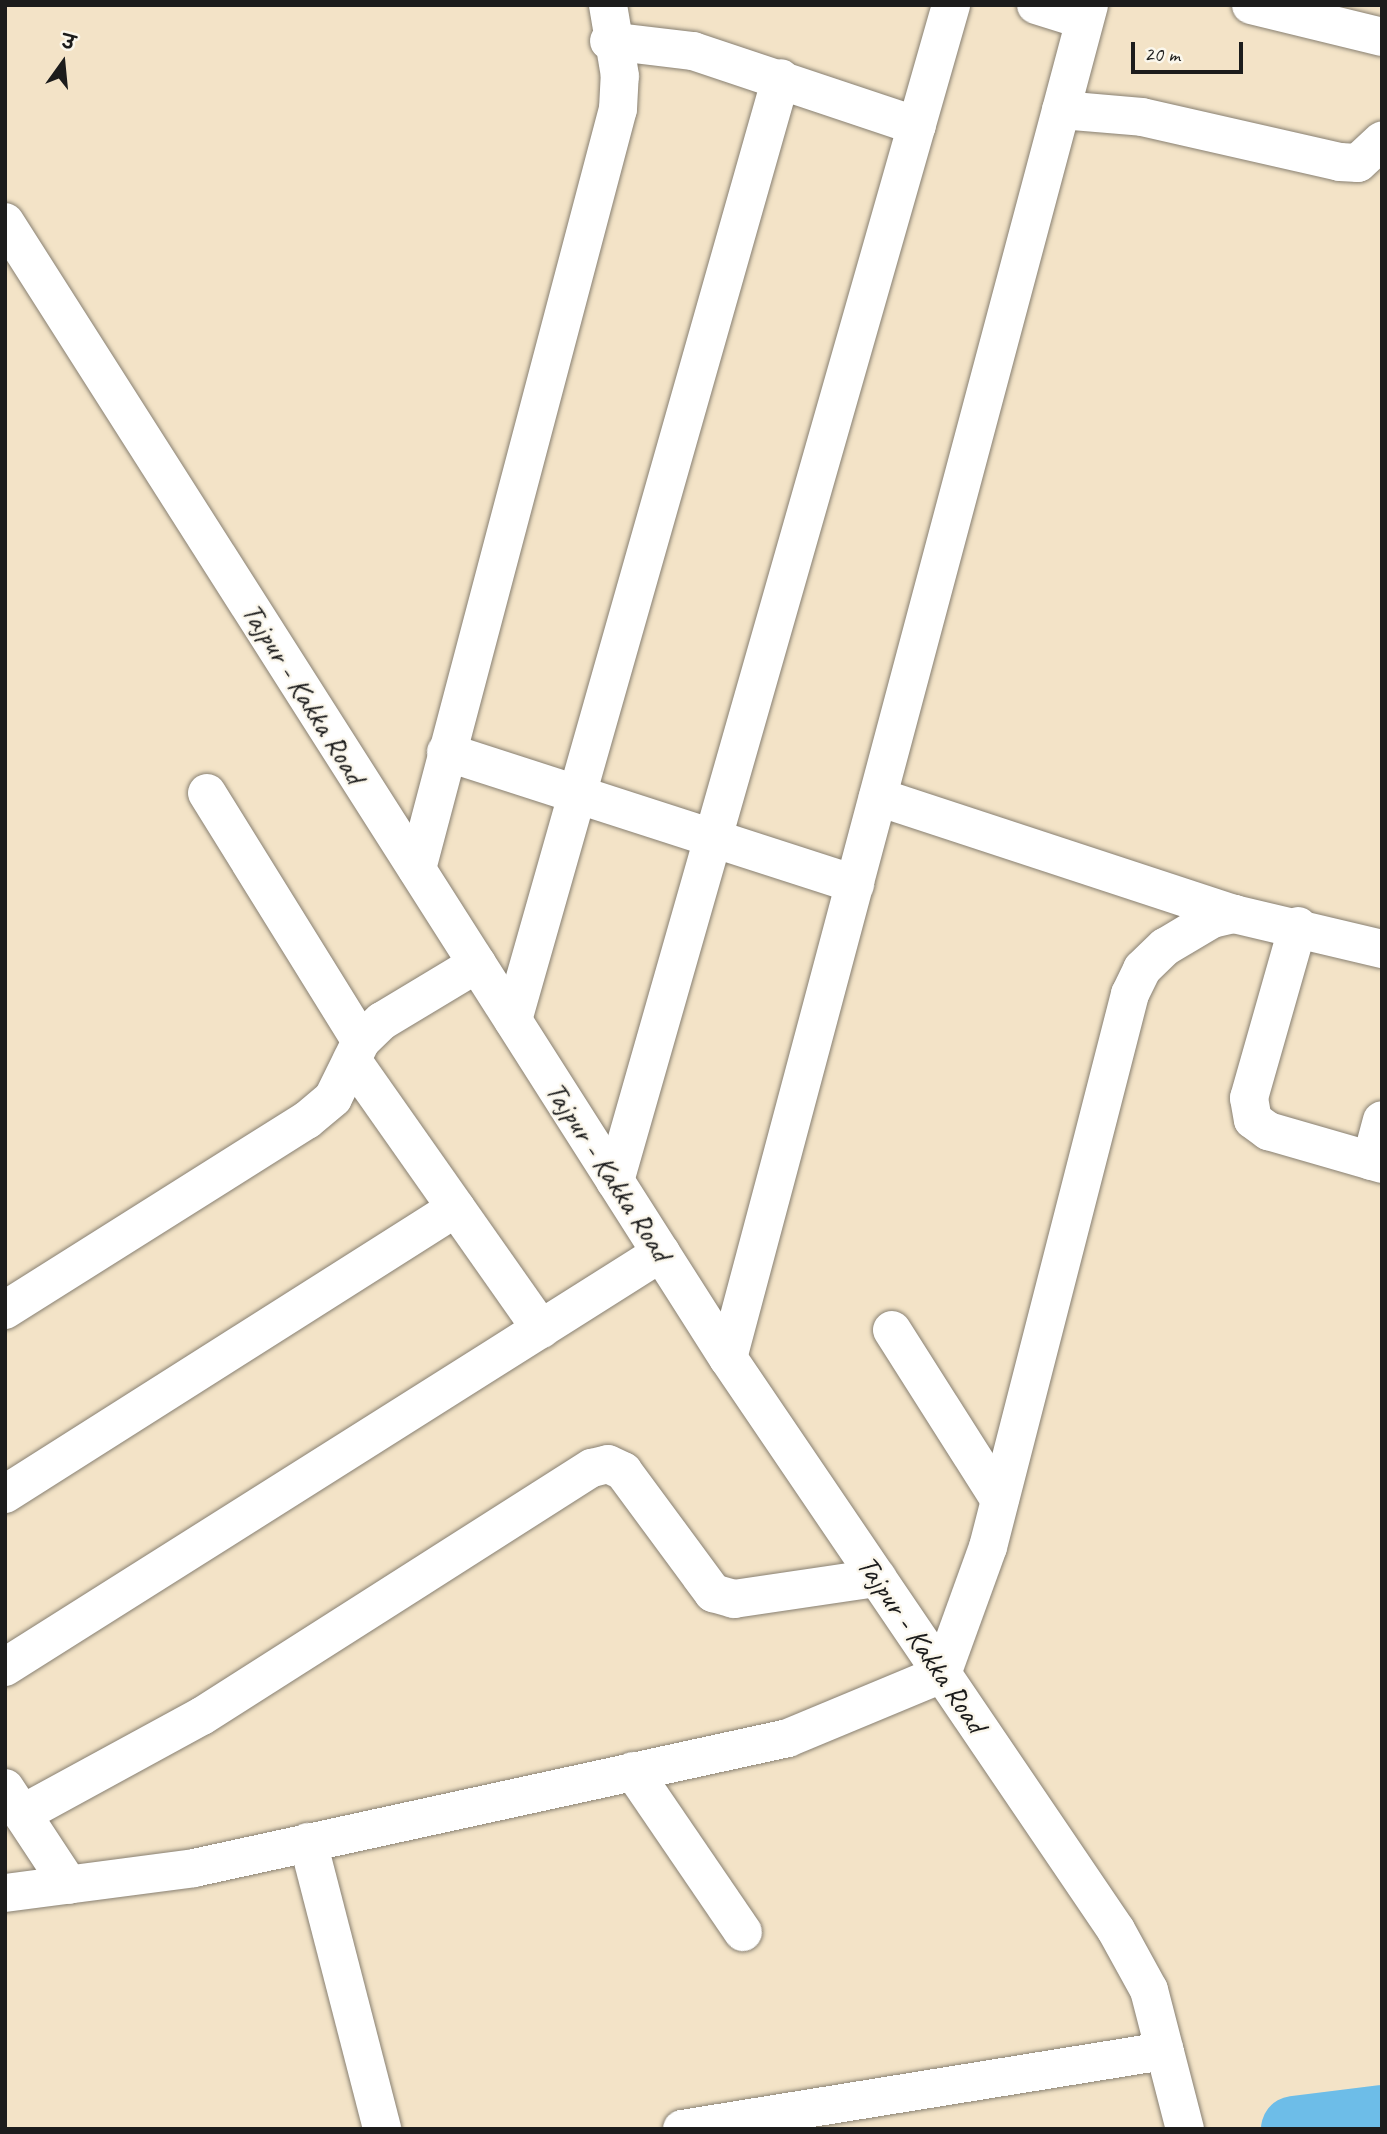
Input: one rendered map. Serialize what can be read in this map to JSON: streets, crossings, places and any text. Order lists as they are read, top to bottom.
{
  "streets": {
    "street": ["Tajpur - Kakka Road"]
  },
  "scale_bar": "20 m",
  "north": "top"
}
